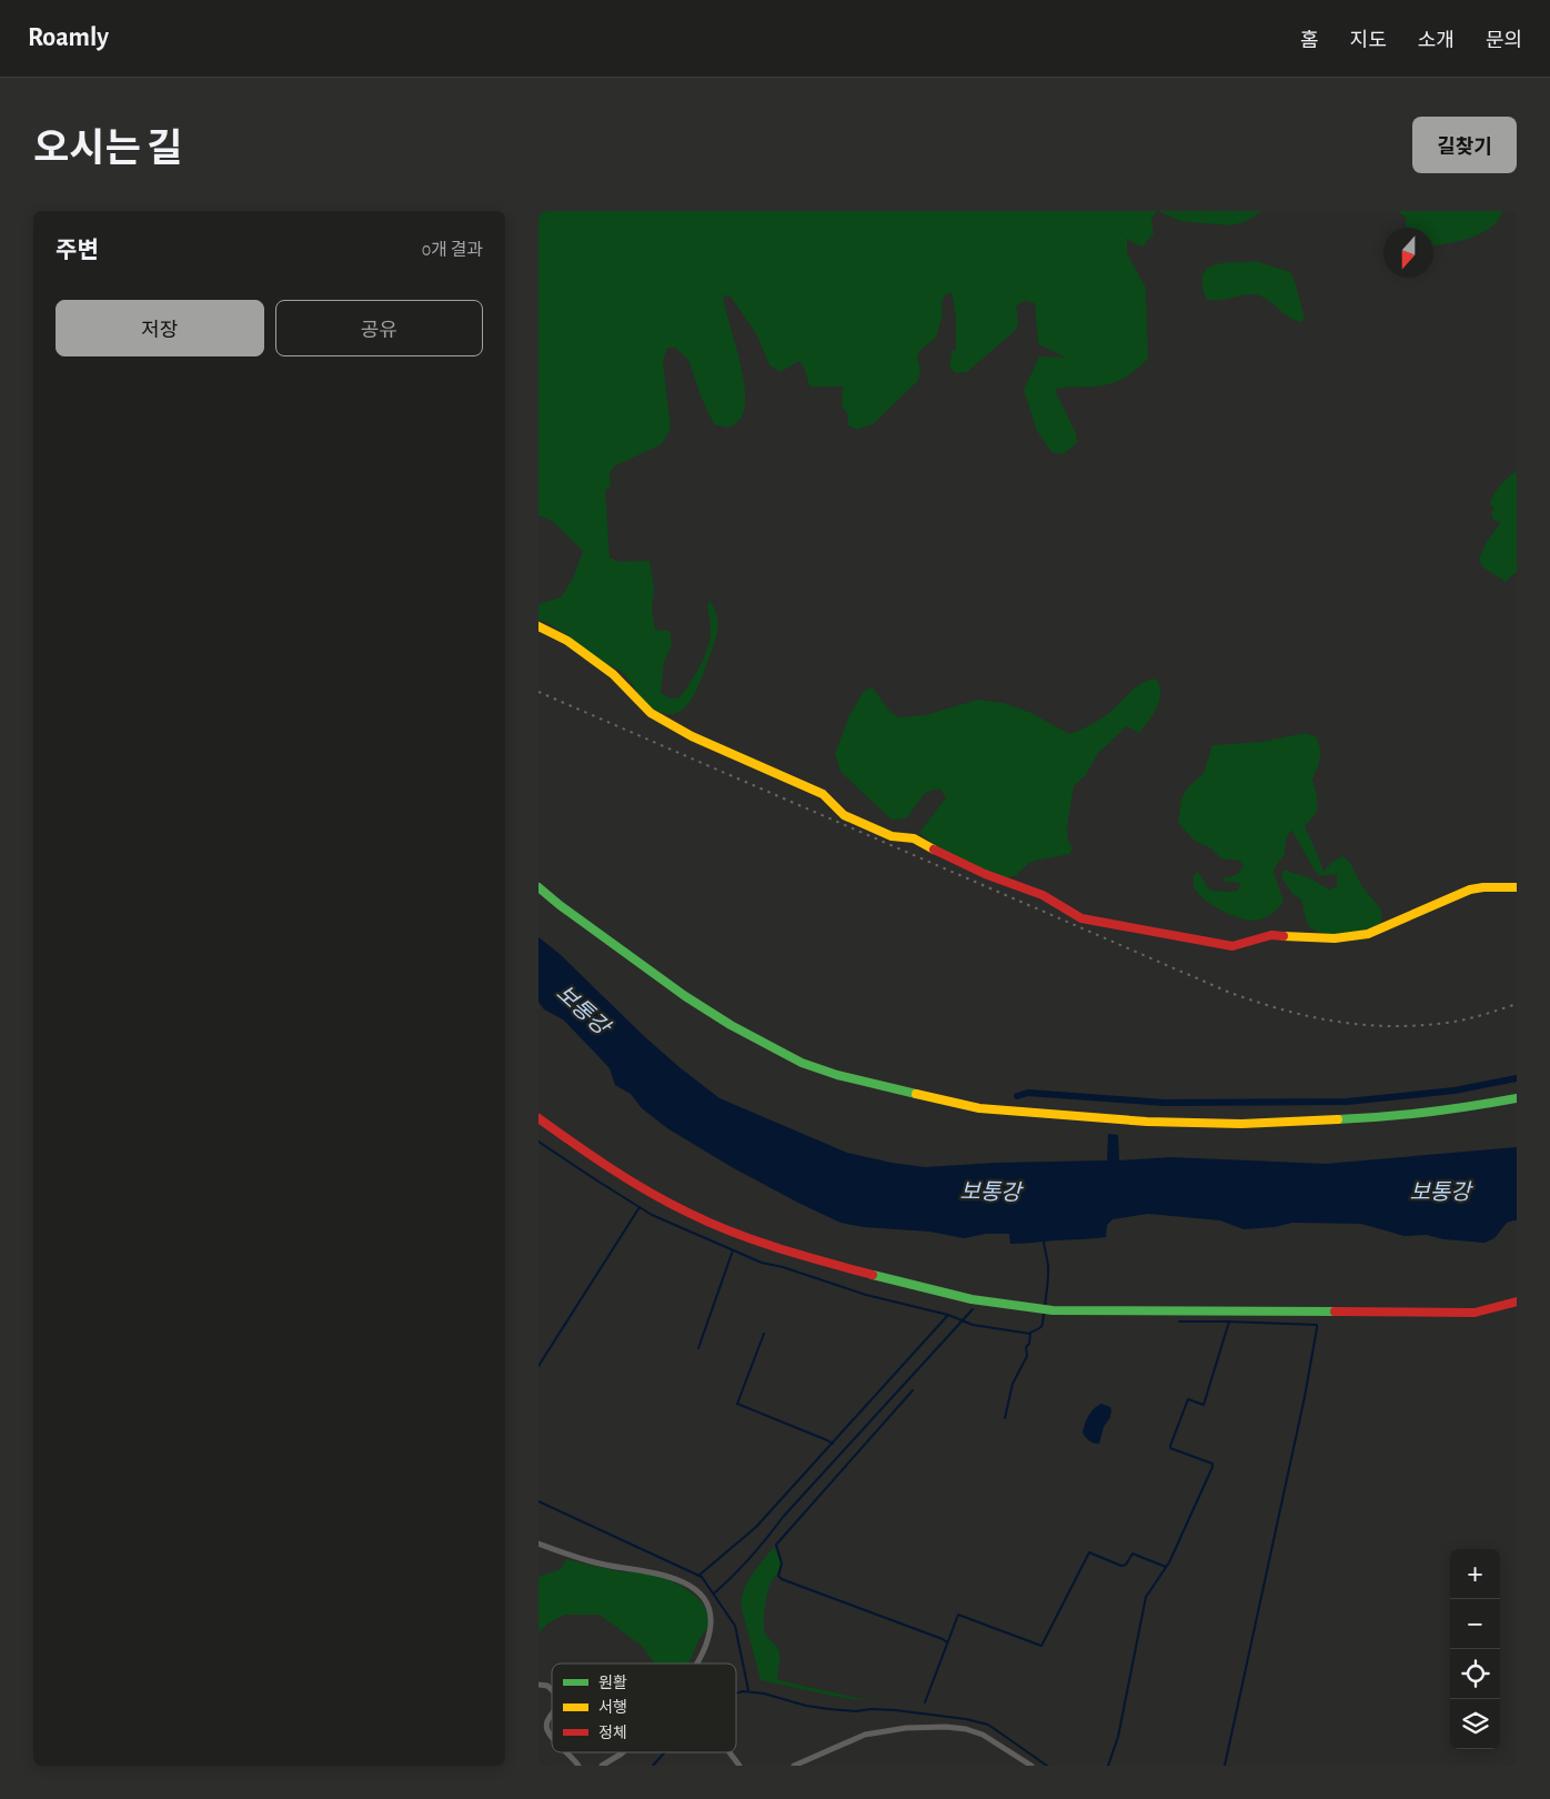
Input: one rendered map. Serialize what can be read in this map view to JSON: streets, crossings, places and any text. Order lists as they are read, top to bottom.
{
  "water": ["보통강"],
  "legend": ["원활", "서행", "정체"],
  "north": "bottom",
  "page": {
    "header": "Roamly",
    "nav": [
      "홈",
      "지도",
      "소개",
      "문의"
    ],
    "title": "오시는 길",
    "buttons": [
      "길찾기",
      ["저장", "공유"]
    ],
    "heading": ["주변", "0개 결과"],
    "map_buttons": ["+", "−"]
  }
}
